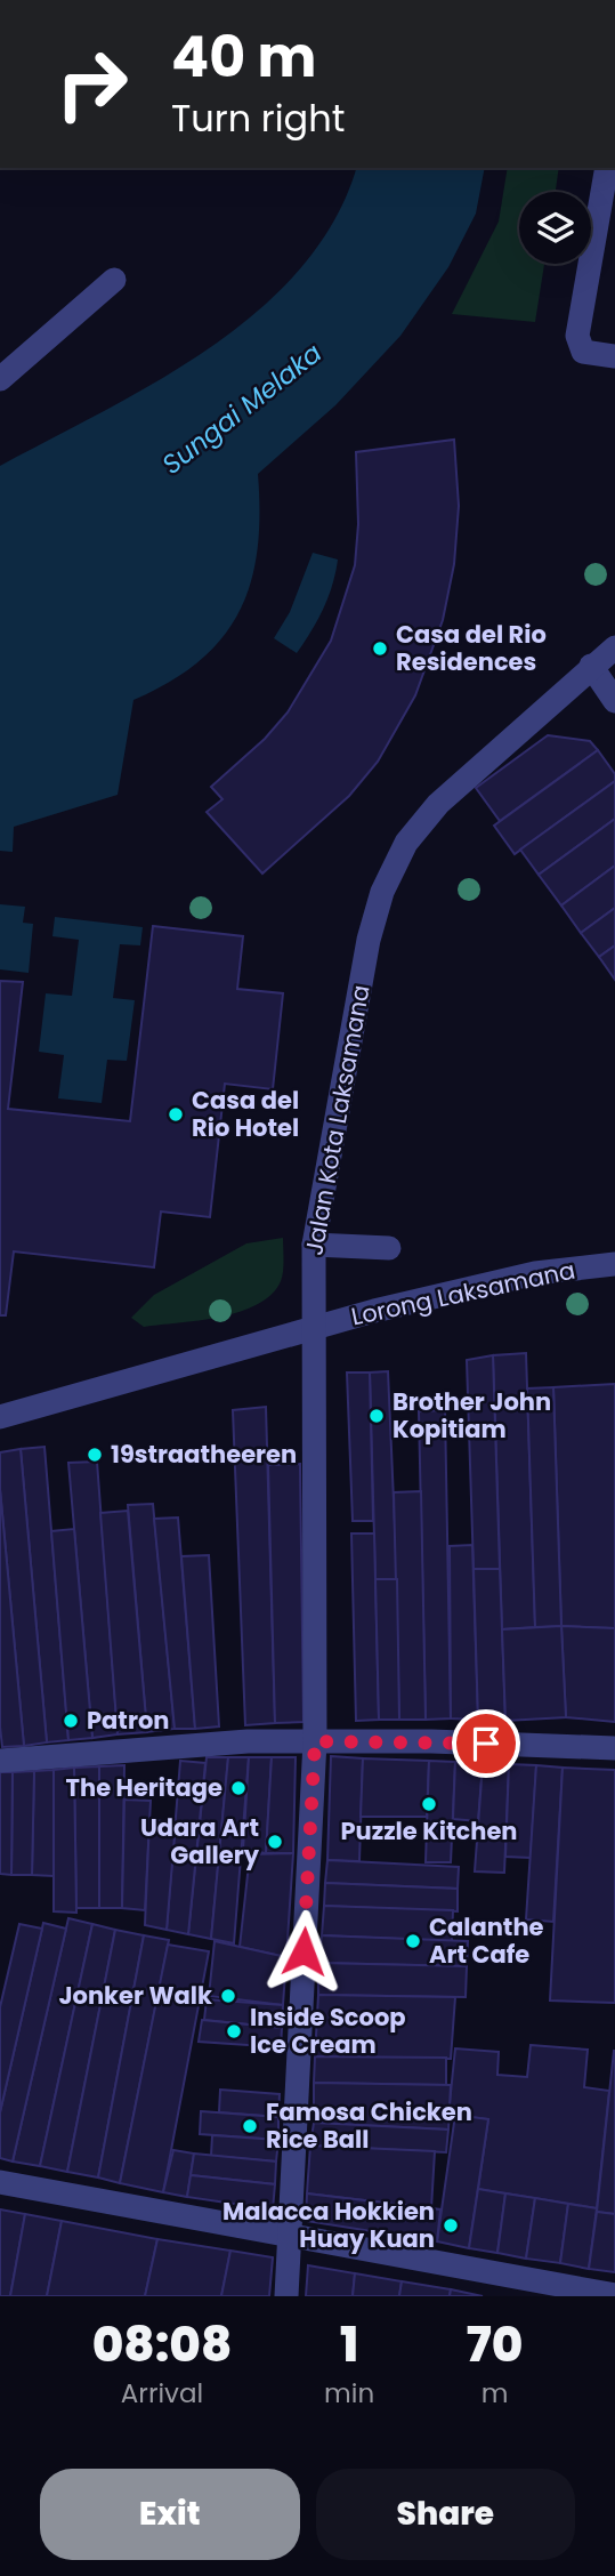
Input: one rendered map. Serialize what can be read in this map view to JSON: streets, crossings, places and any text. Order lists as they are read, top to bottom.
{
  "streets": {
    "street": ["Jalan Kota Laksamana", "Lorong Laksamana"]
  },
  "crossings": [
    ["Jalan Kota Laksamana", "Lorong Laksamana"]
  ],
  "water": ["Sungai Melaka"],
  "places": [
    "Casa del Rio Residences",
    "Casa del Rio Hotel",
    "Brother John Kopitiam",
    "19straatheeren",
    "Patron",
    "The Heritage",
    "Puzzle Kitchen",
    "Udara Art Gallery",
    "Calanthe Art Cafe",
    "Jonker Walk",
    "Inside Scoop Ice Cream",
    "Famosa Chicken Rice Ball",
    "Malacca Hokkien Huay Kuan"
  ],
  "page": {
    "turn": ["40 m", "Turn right"],
    "eta": [
      "08:08",
      "Arrival",
      "1",
      "min",
      "70",
      "m"
    ],
    "buttons": ["Exit", "Share"]
  }
}
